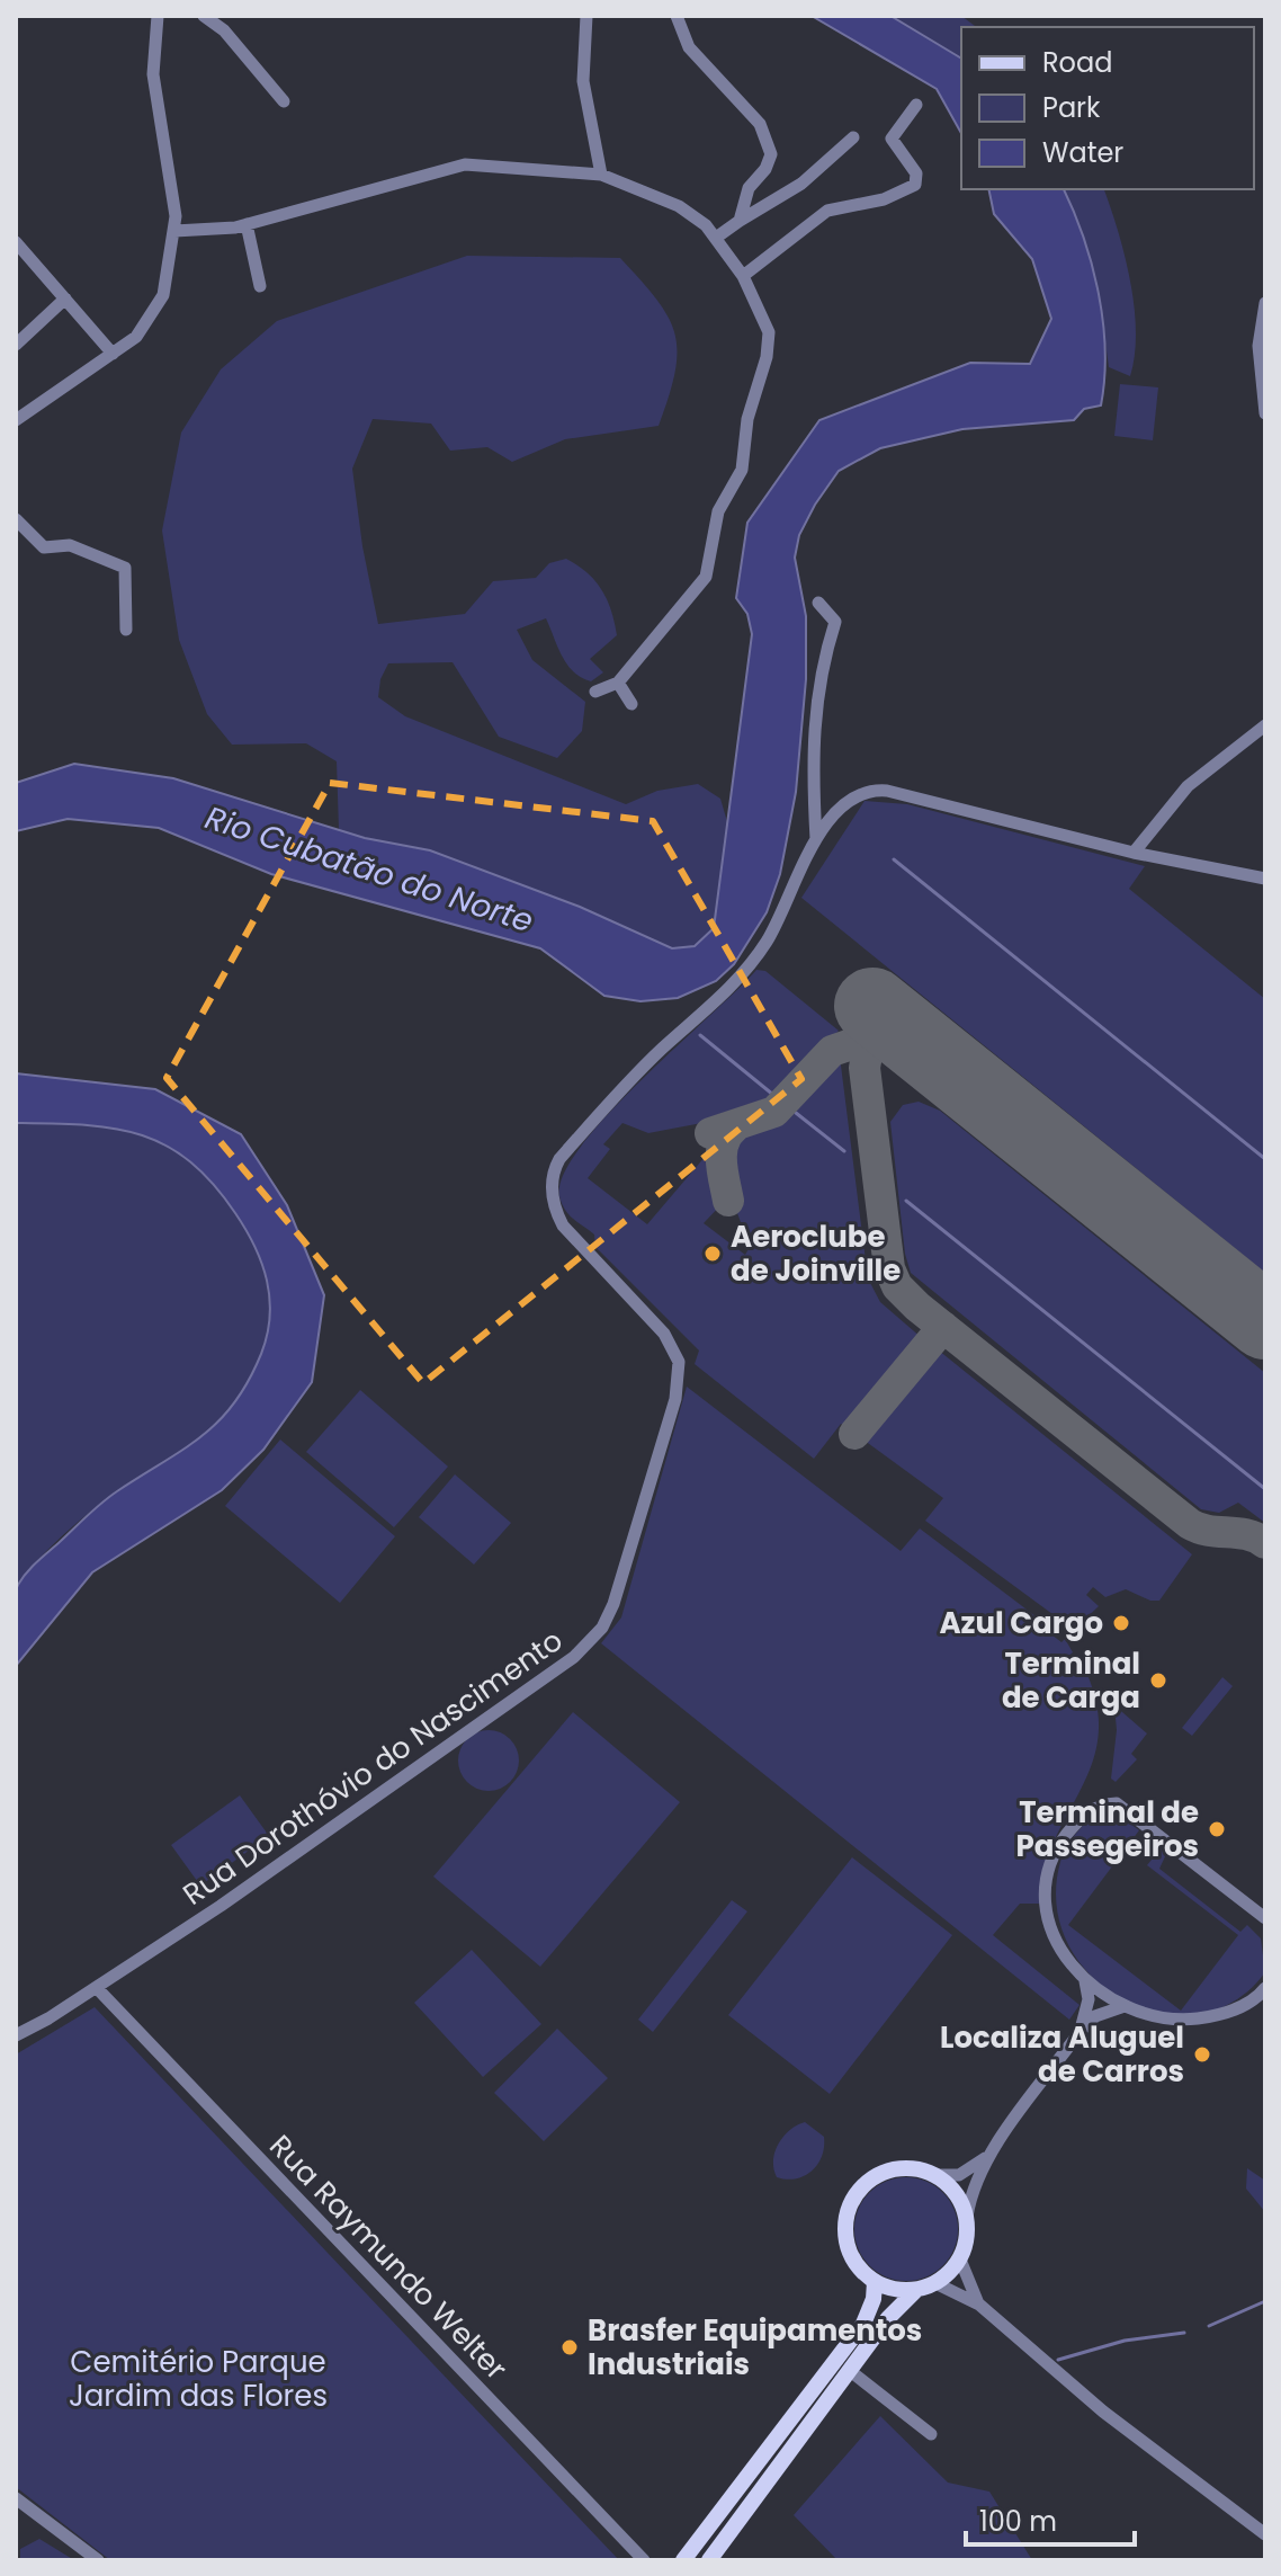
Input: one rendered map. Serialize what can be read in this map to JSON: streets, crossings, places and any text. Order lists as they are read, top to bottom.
{
  "streets": {
    "street": ["Rua Dorothóvio do Nascimento", "Rua Raymundo Welter"]
  },
  "crossings": [
    ["Rua Dorothóvio do Nascimento", "Rua Raymundo Welter"]
  ],
  "water": ["Rio Cubatão do Norte"],
  "parks": ["Cemitério Parque Jardim das Flores"],
  "places": [
    "Aeroclube de Joinville",
    "Azul Cargo",
    "Terminal de Carga",
    "Terminal de Passegeiros",
    "Localiza Aluguel de Carros",
    "Brasfer Equipamentos Industriais"
  ],
  "legend": ["Road", "Park", "Water"],
  "scale_bar": "100 m"
}
